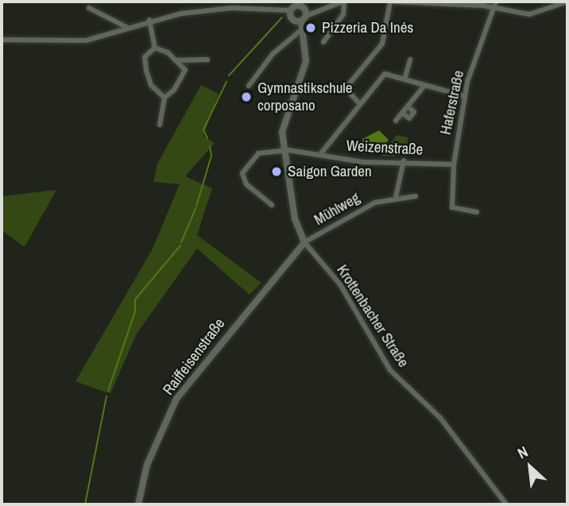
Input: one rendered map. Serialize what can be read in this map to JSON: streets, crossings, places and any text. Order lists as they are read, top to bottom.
{
  "streets": {
    "street": [
      "Haferstraße",
      "Weizenstraße",
      "Mühlweg",
      "Krottenbacher Straße",
      "Raiffeisenstraße"
    ]
  },
  "crossings": [
    ["Haferstraße", "Weizenstraße"],
    ["Mühlweg", "Krottenbacher Straße"],
    ["Mühlweg", "Raiffeisenstraße"],
    ["Krottenbacher Straße", "Raiffeisenstraße"]
  ],
  "places": ["Pizzeria Da Inés", "Gymnastikschule corposano", "Saigon Garden"],
  "north": "top left"
}
